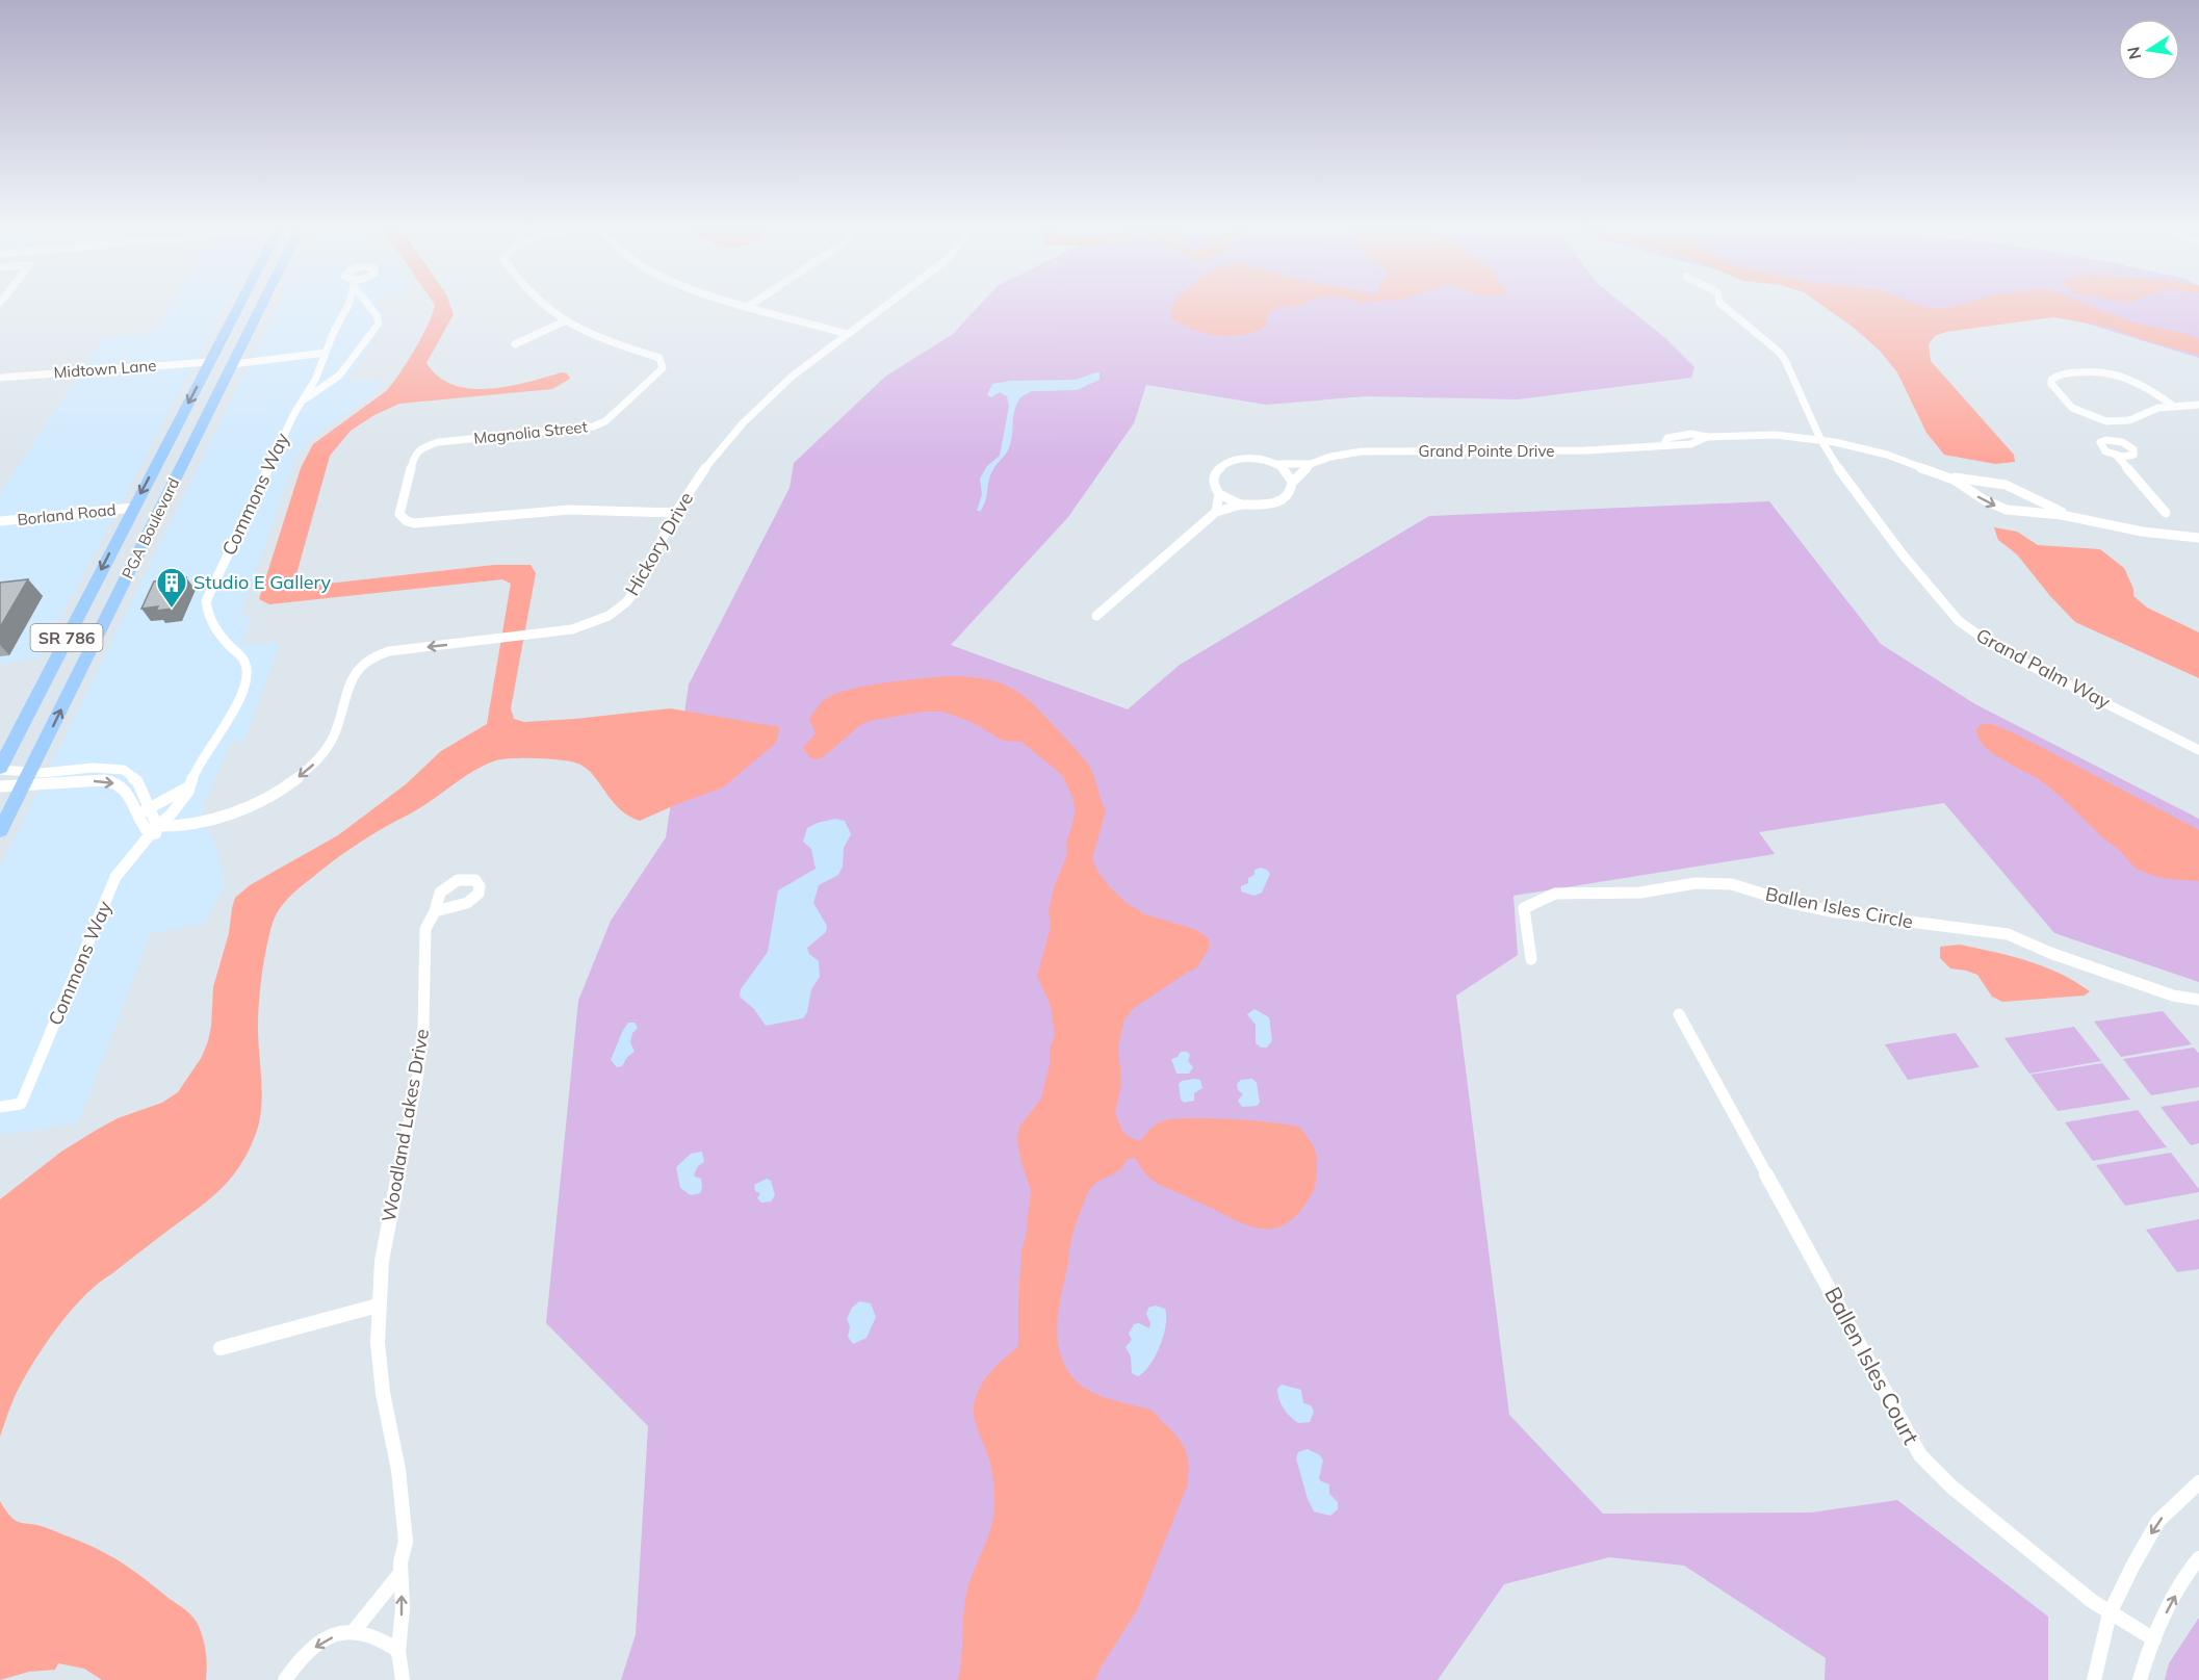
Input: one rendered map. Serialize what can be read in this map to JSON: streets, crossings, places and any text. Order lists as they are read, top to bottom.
{
  "streets": {
    "main road": ["PGA Boulevard", "SR 786"],
    "street": [
      "Midtown Lane",
      "Magnolia Street",
      "Grand Pointe Drive",
      "Commons Way",
      "Borland Road",
      "Hickory Drive",
      "Grand Palm Way",
      "Ballen Isles Circle",
      "Woodland Lakes Drive",
      "Ballen Isles Court"
    ]
  },
  "crossings": [
    ["Midtown Lane", "PGA Boulevard"],
    ["Magnolia Street", "Hickory Drive"],
    ["Grand Pointe Drive", "Grand Palm Way"],
    ["Commons Way", "Hickory Drive"],
    ["Borland Road", "PGA Boulevard"]
  ],
  "one_way": ["Hickory Drive"],
  "places": {
    "building": ["Studio E Gallery"]
  },
  "north": "left"
}
